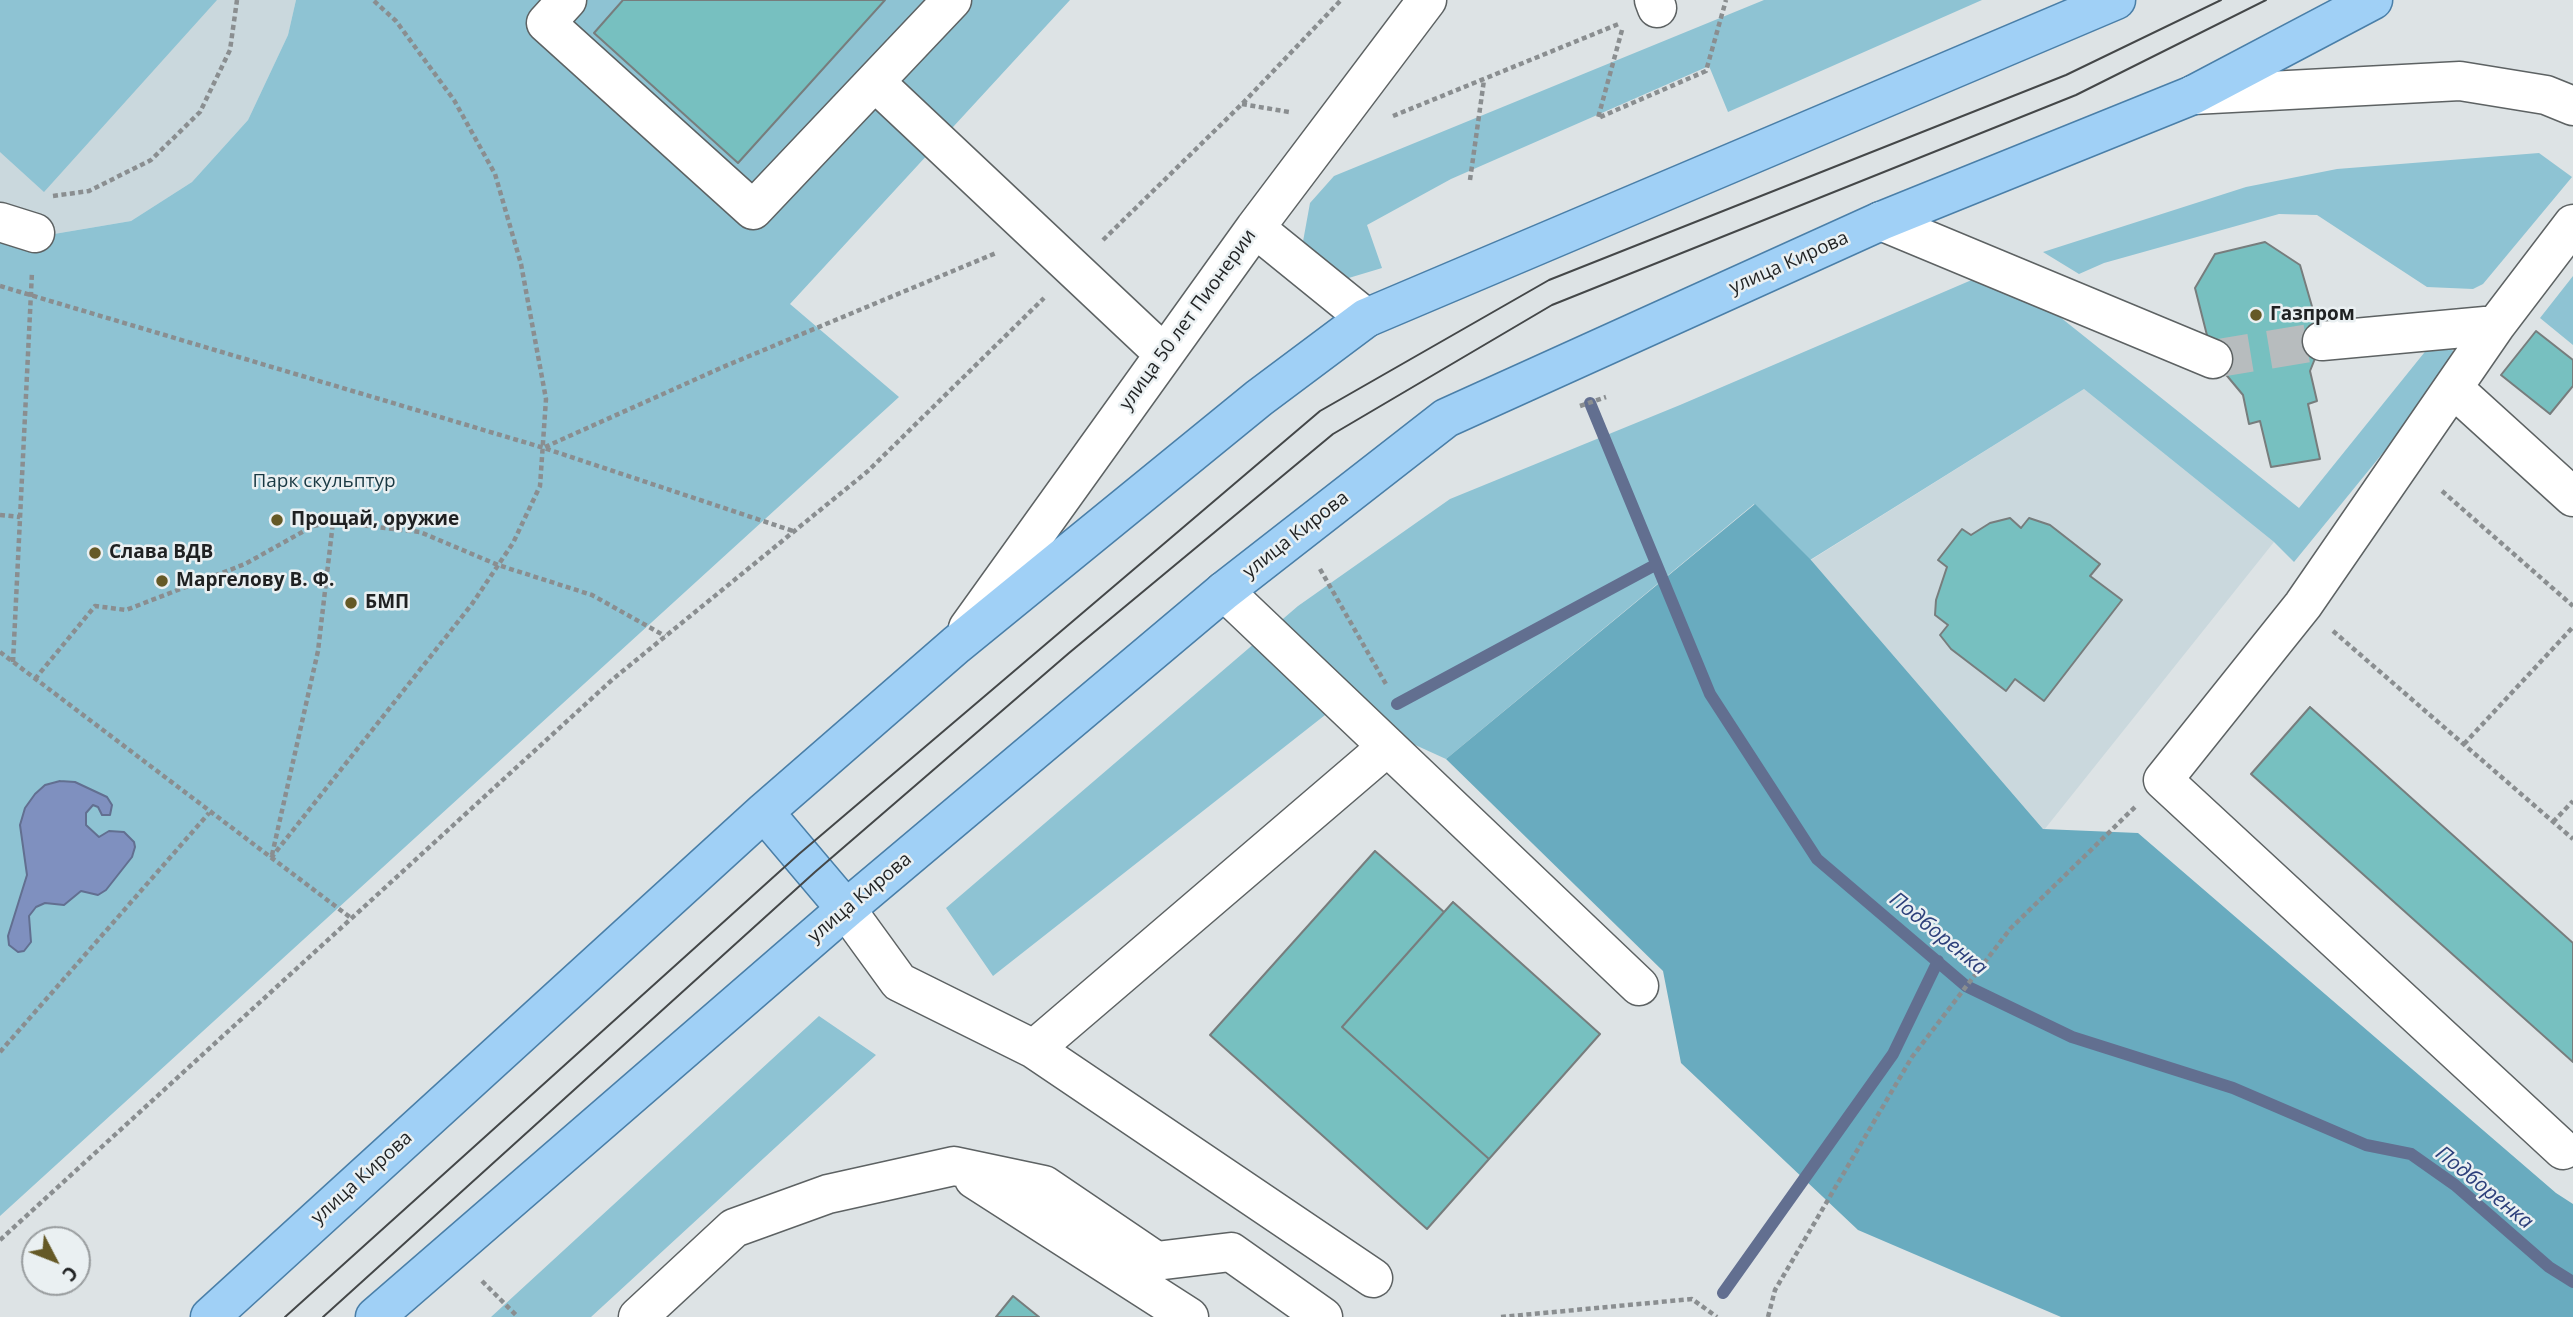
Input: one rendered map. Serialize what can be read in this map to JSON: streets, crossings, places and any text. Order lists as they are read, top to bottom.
{
  "streets": {
    "main road": ["улица Кирова"],
    "street": ["улица 50 лет Пионерии"]
  },
  "crossings": [
    ["улица Кирова", "улица 50 лет Пионерии"]
  ],
  "water": ["Подборенка"],
  "parks": ["Парк скульптур"],
  "places": [
    "Газпром",
    "Прощай, оружие",
    "Слава ВДВ",
    "Маргелову В. Ф.",
    "БМП"
  ],
  "north": "bottom right"
}
